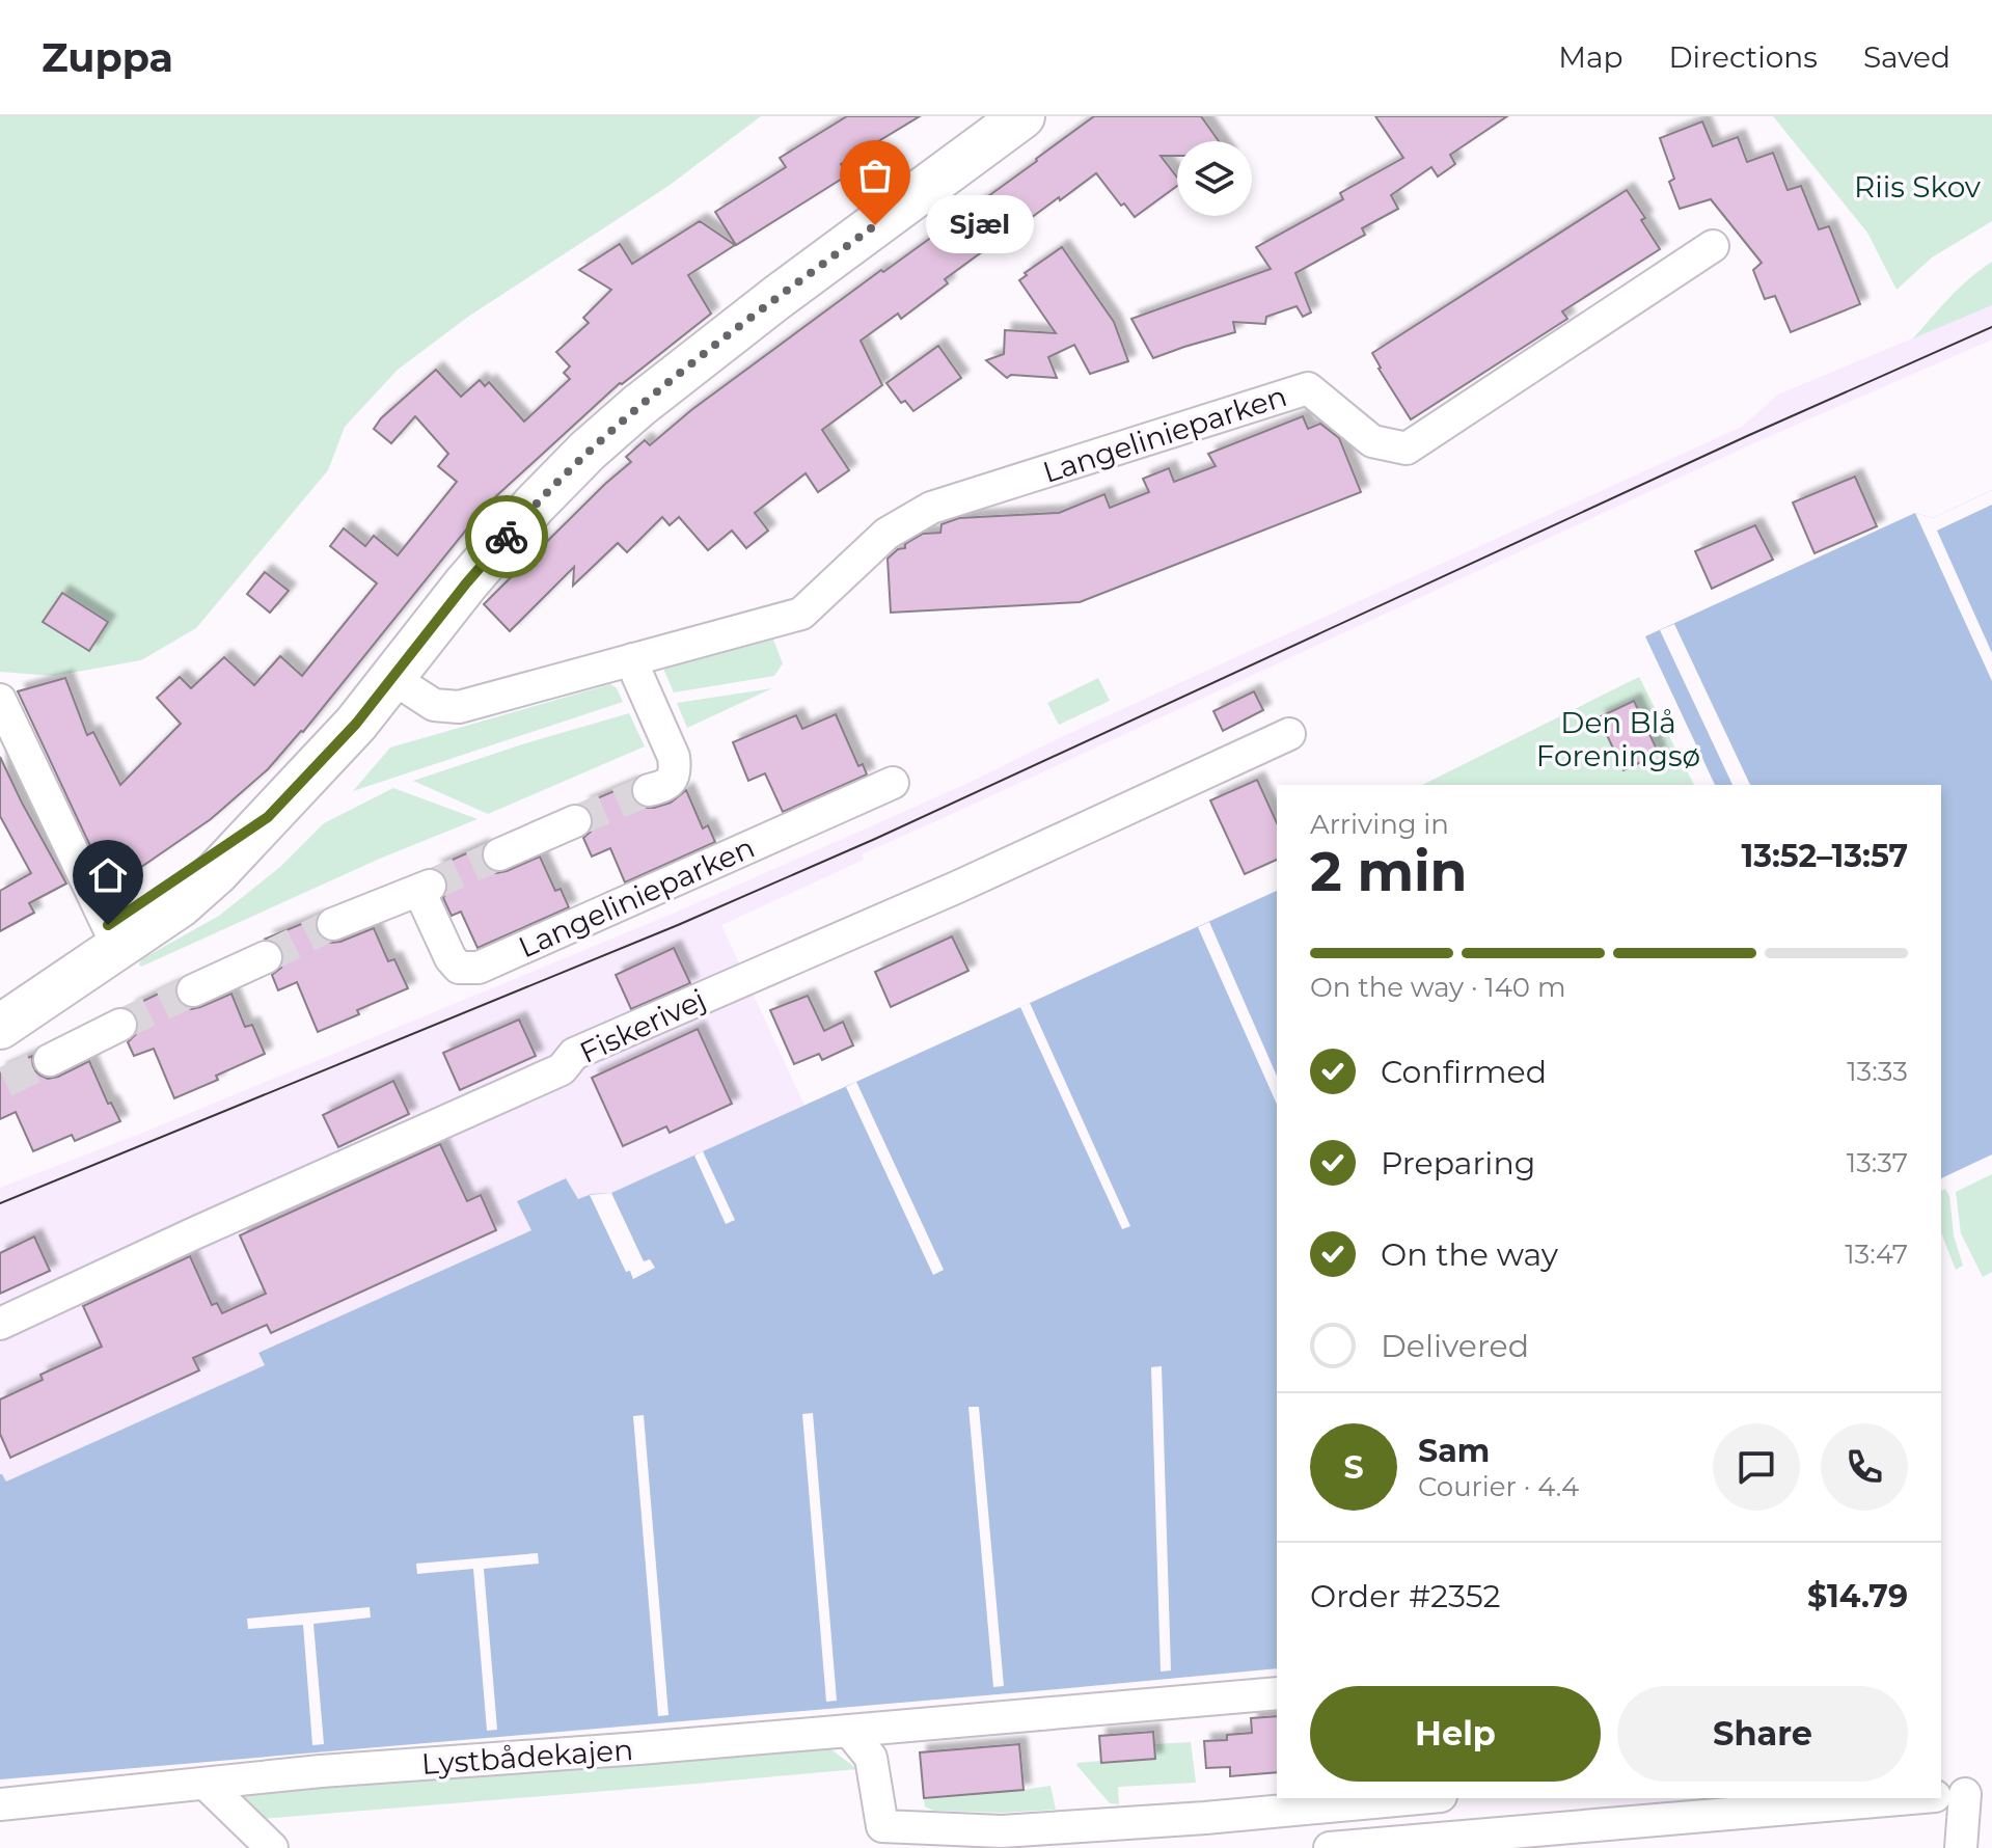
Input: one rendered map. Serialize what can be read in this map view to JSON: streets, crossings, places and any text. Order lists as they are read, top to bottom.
{
  "streets": {
    "street": ["Langelinieparken", "Fiskerivej", "Lystbådekajen"]
  },
  "parks": ["Riis Skov", "Den Blå Foreningsø"],
  "places": ["Sjæl"],
  "page": {
    "header": "Zuppa",
    "nav": ["Map", "Directions", "Saved"],
    "bubble": "Sjæl",
    "heading": ["2 min", "Arriving in", "13:52–13:57"],
    "panel": [
      "Sam",
      "Courier · 4.4",
      "Order #2352",
      "$14.79"
    ],
    "bar": "On the way · 140 m",
    "list": [
      ["Confirmed", "13:33"],
      ["Preparing", "13:37"],
      ["On the way", "13:47"],
      "Delivered"
    ],
    "round": "S",
    "buttons": ["Help", "Share"]
  }
}
